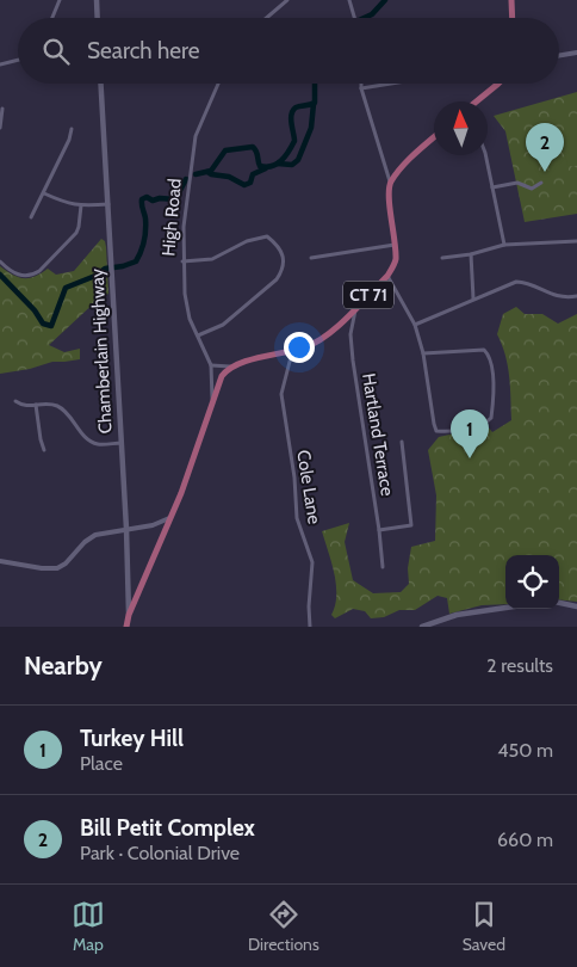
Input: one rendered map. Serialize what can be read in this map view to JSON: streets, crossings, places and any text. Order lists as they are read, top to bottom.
{
  "streets": {
    "main road": ["High Road", "CT 71", "Chamberlain Highway"],
    "street": ["Hartland Terrace", "Cole Lane"]
  },
  "crossings": [
    ["High Road", "Chamberlain Highway"],
    ["CT 71", "Hartland Terrace"],
    ["CT 71", "Cole Lane"]
  ],
  "north": "top",
  "page": {
    "search": "Search here",
    "pins": ["2", "1"],
    "heading": ["Nearby", "2 results"],
    "list": [
      {
        "mark": "1",
        "name": "Turkey Hill",
        "note": "Place",
        "value": "450 m"
      },
      {
        "mark": "2",
        "name": "Bill Petit Complex",
        "note": "Park · Colonial Drive",
        "value": "660 m"
      }
    ],
    "nav": ["Map", "Directions", "Saved"]
  }
}
